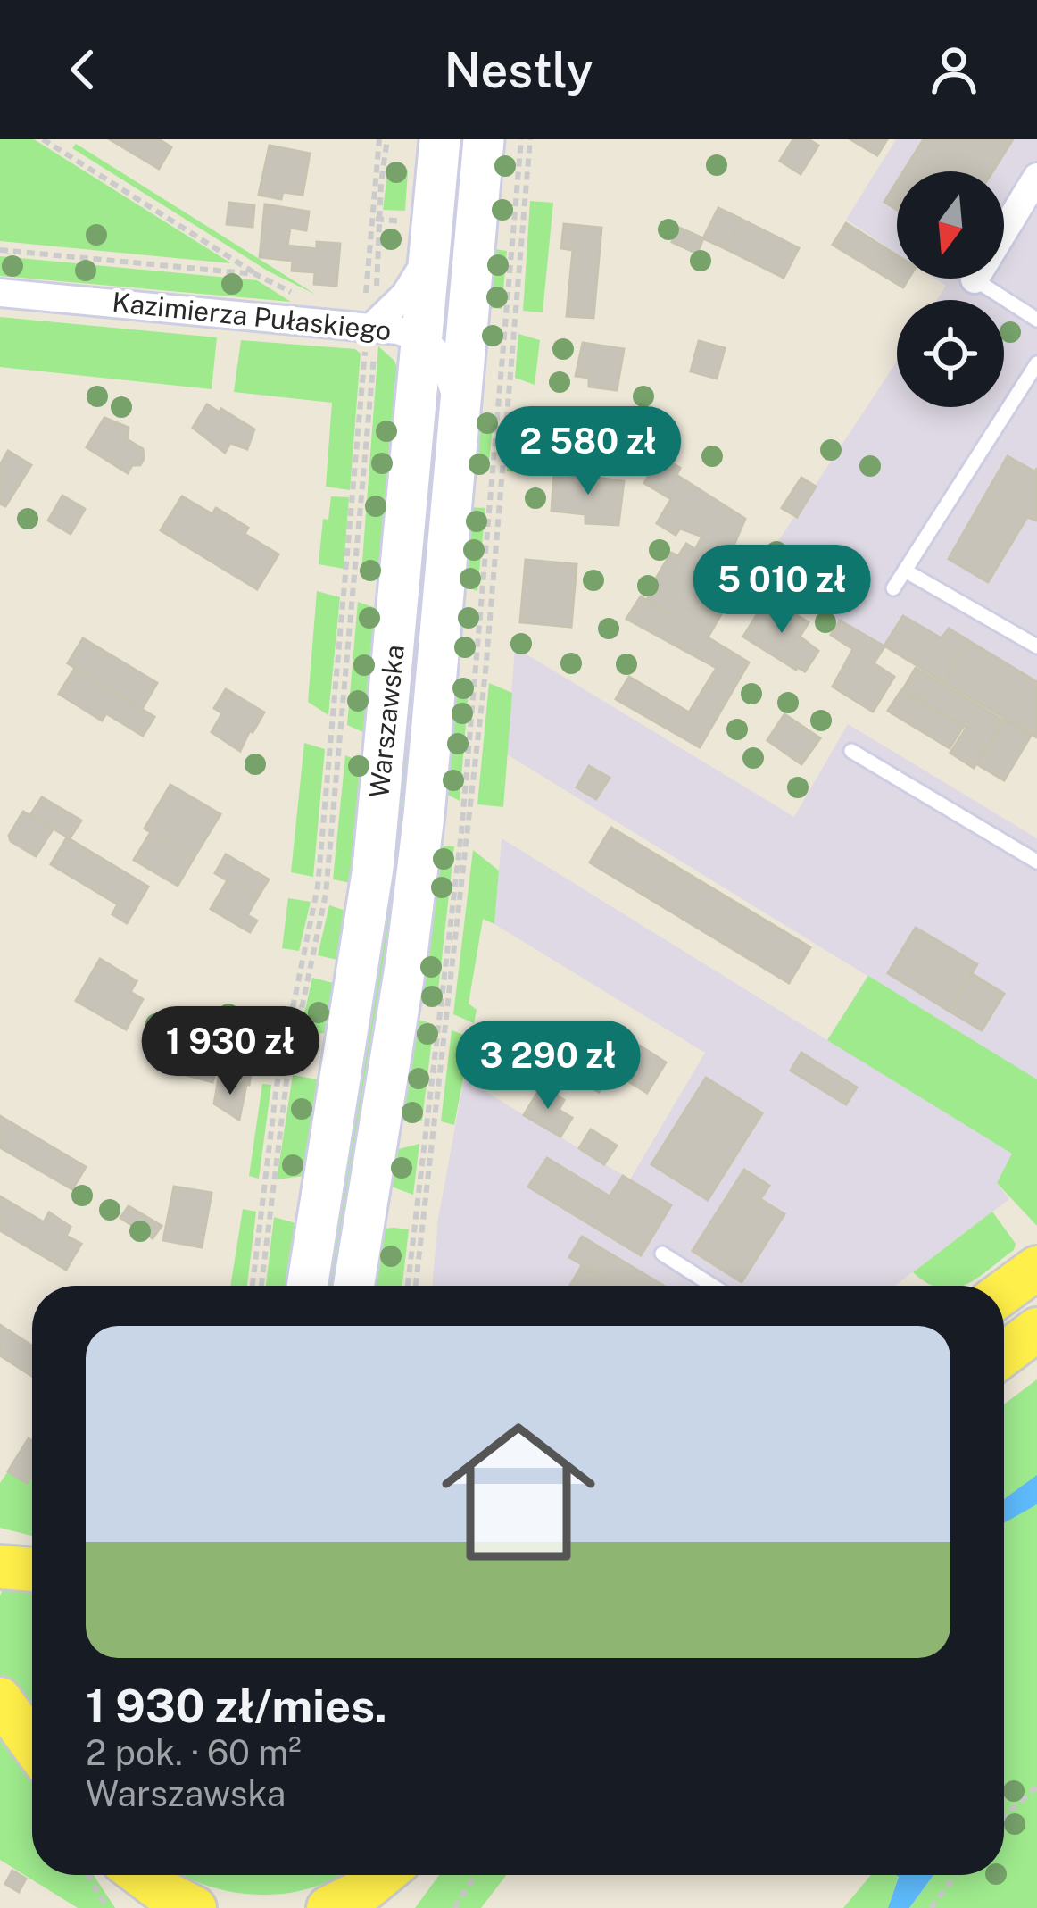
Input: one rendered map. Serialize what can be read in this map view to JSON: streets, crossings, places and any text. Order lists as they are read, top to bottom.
{
  "streets": {
    "main road": ["Warszawska"],
    "street": ["Kazimierza Pułaskiego"]
  },
  "crossings": [
    ["Kazimierza Pułaskiego", "Warszawska"]
  ],
  "north": "bottom",
  "page": {
    "header": "Nestly",
    "price": [
      "2 580 zł",
      "5 010 zł",
      "1 930 zł",
      "3 290 zł"
    ],
    "list": [
      {
        "name": "1 930 zł/mies.",
        "note": "2 pok. · 60 m² · Warszawska"
      }
    ]
  }
}
